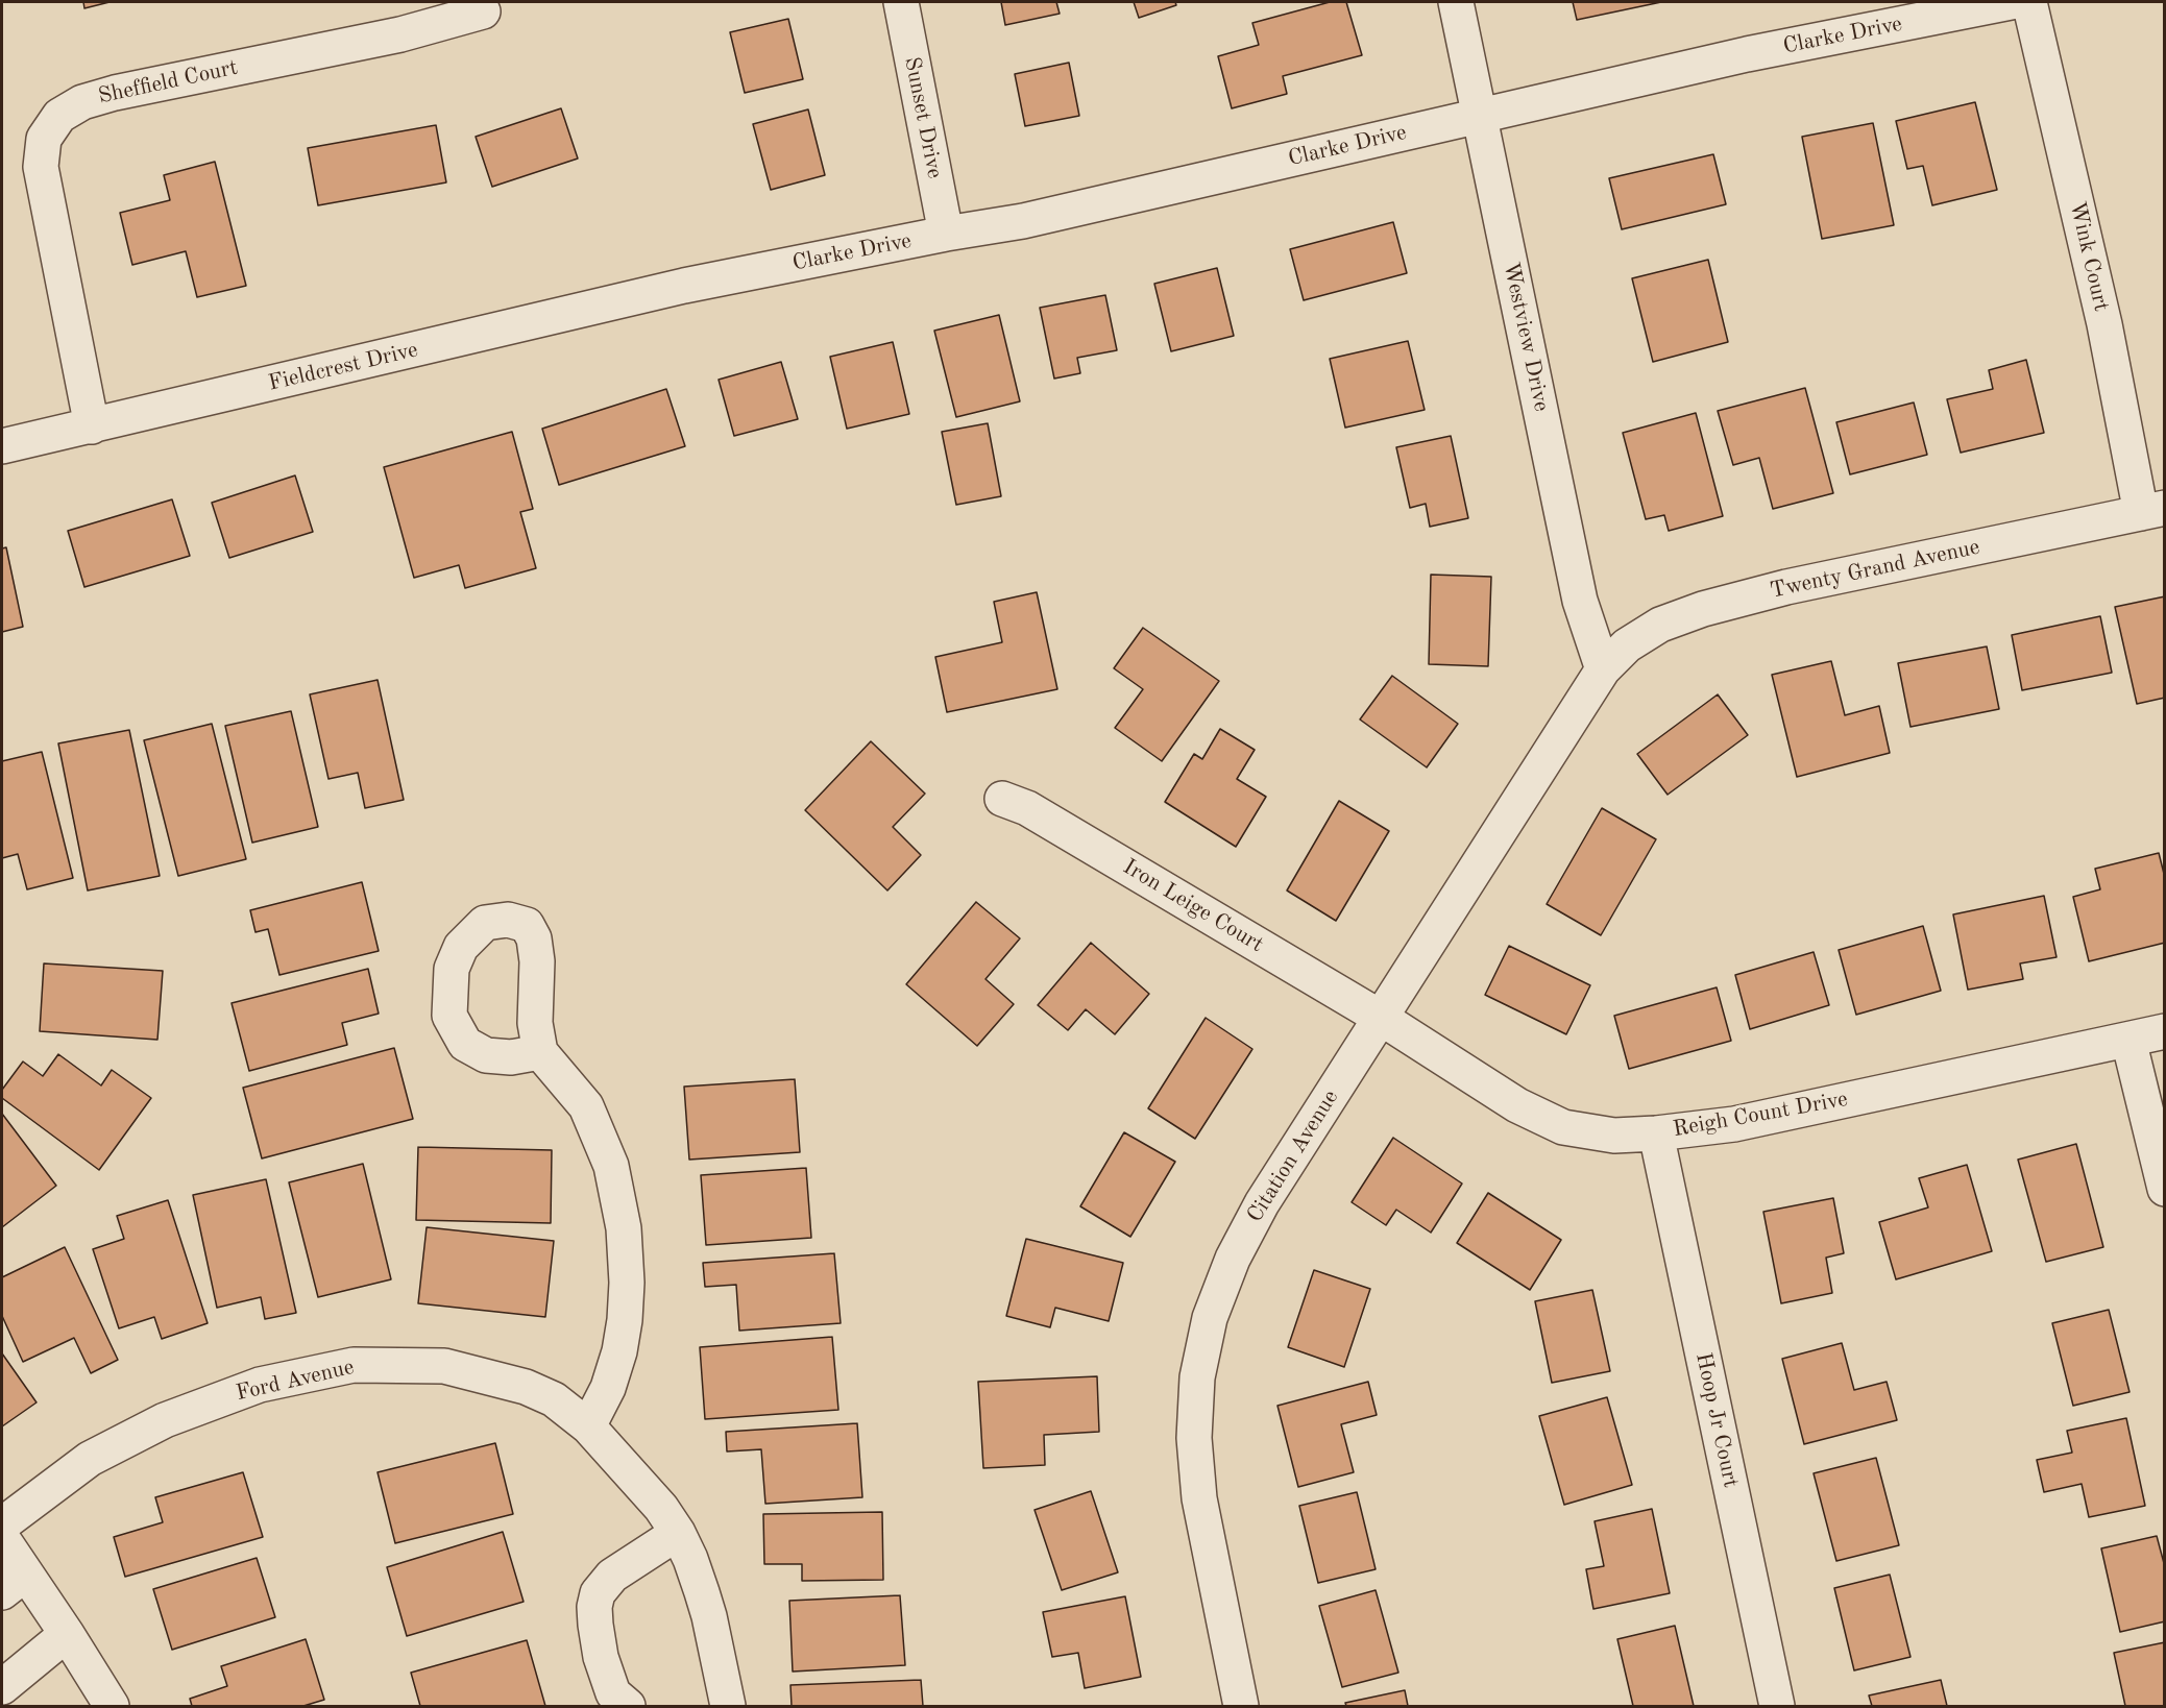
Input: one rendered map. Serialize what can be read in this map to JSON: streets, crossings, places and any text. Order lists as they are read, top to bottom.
{
  "streets": {
    "street": [
      "Clarke Drive",
      "Sheffield Court",
      "Sunset Drive",
      "Wink Court",
      "Westview Drive",
      "Fieldcrest Drive",
      "Twenty Grand Avenue",
      "Iron Leige Court",
      "Reigh Count Drive",
      "Citation Avenue",
      "Ford Avenue",
      "Hoop Jr Court"
    ]
  },
  "crossings": [
    ["Clarke Drive", "Sunset Drive"],
    ["Clarke Drive", "Westview Drive"],
    ["Clarke Drive", "Fieldcrest Drive"],
    ["Sheffield Court", "Fieldcrest Drive"],
    ["Wink Court", "Twenty Grand Avenue"],
    ["Westview Drive", "Twenty Grand Avenue"],
    ["Westview Drive", "Citation Avenue"],
    ["Twenty Grand Avenue", "Citation Avenue"],
    ["Iron Leige Court", "Reigh Count Drive"],
    ["Iron Leige Court", "Citation Avenue"],
    ["Reigh Count Drive", "Citation Avenue"],
    ["Reigh Count Drive", "Hoop Jr Court"]
  ]
}
